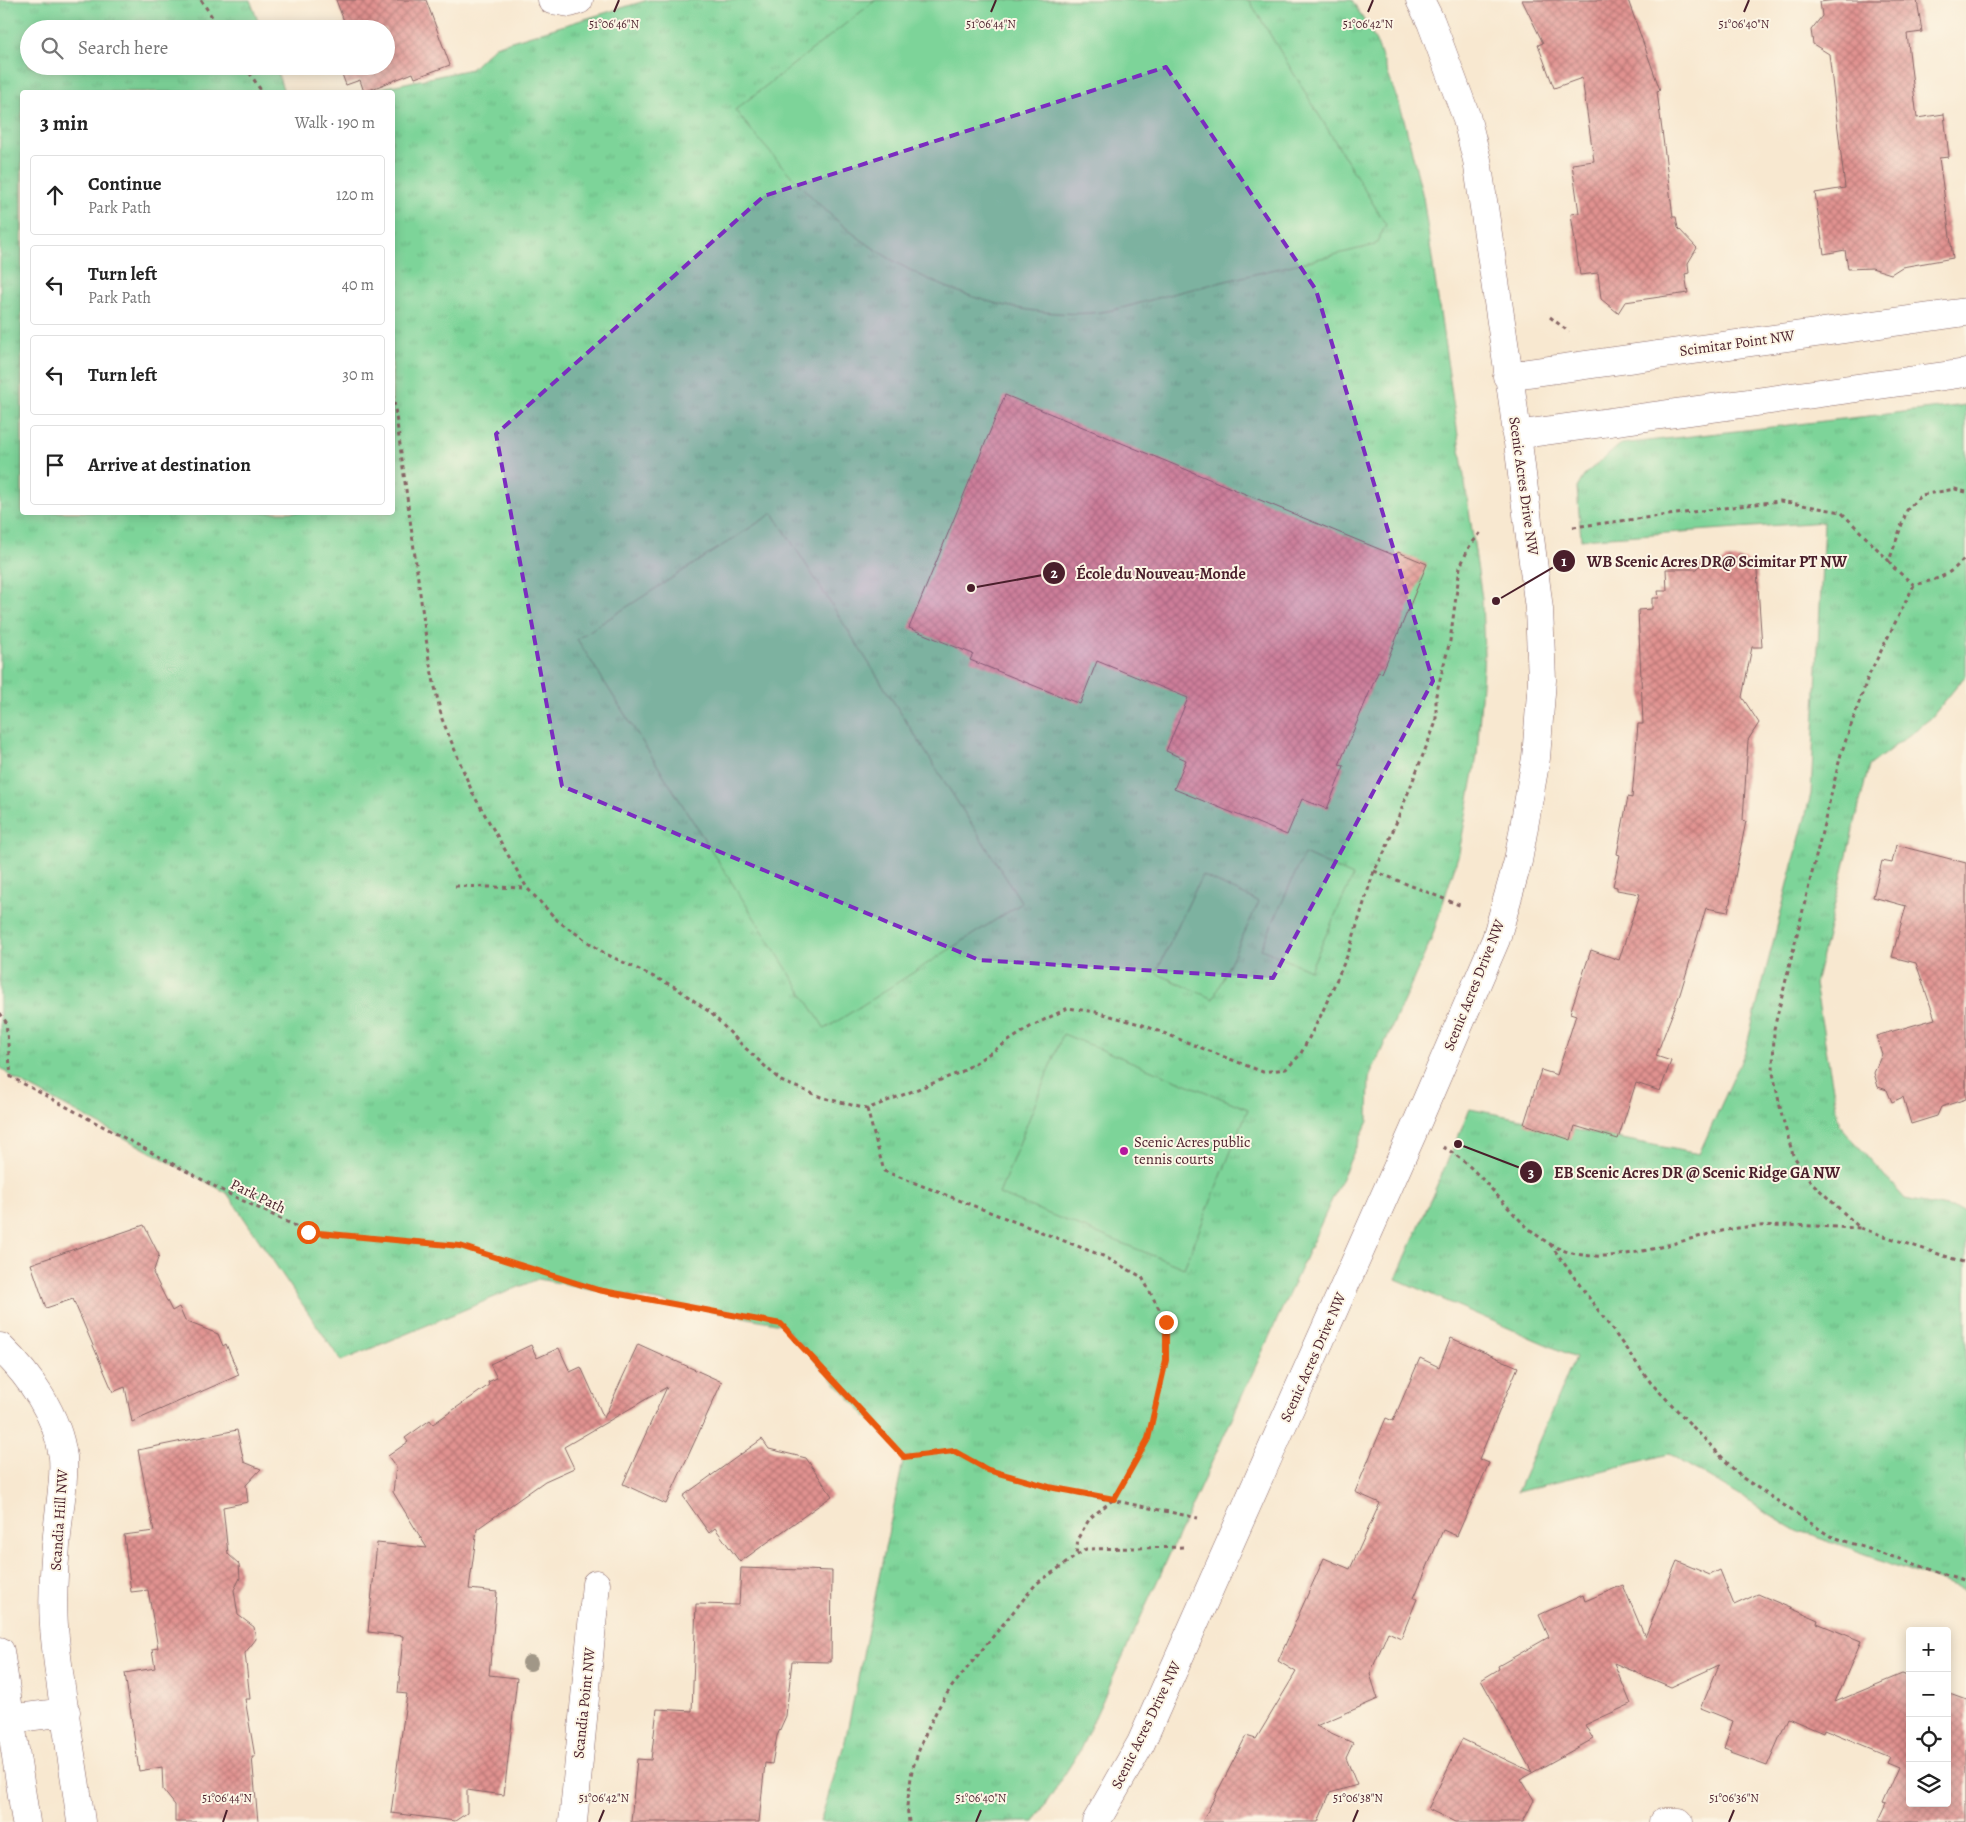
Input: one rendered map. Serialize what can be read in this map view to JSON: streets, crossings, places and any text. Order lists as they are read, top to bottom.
{
  "streets": {
    "street": [
      "Scimitar Point NW",
      "Scenic Acres Drive NW",
      "Scandia Hill NW",
      "Scandia Point NW"
    ],
    "path": ["Park Path"]
  },
  "crossings": [
    ["Scimitar Point NW", "Scenic Acres Drive NW"]
  ],
  "places": [
    "École du Nouveau-Monde",
    "WB Scenic Acres DR@ Scimitar PT NW",
    "EB Scenic Acres DR @ Scenic Ridge GA NW",
    "Scenic Acres public tennis courts"
  ],
  "page": {
    "search": "Search here",
    "heading": ["3 min", "Walk · 190 m"],
    "list": [
      ["Continue", "Park Path", "120 m"],
      ["Turn left", "Park Path", "40 m"],
      ["Turn left", "30 m"],
      "Arrive at destination"
    ],
    "map_buttons": ["+", "−"]
  },
  "coordinates": [
    "51°06'44\"N",
    "51°06'40\"N",
    "51°06'46\"N",
    "51°06'42\"N",
    "51°06'38\"N",
    "51°06'36\"N"
  ]
}
